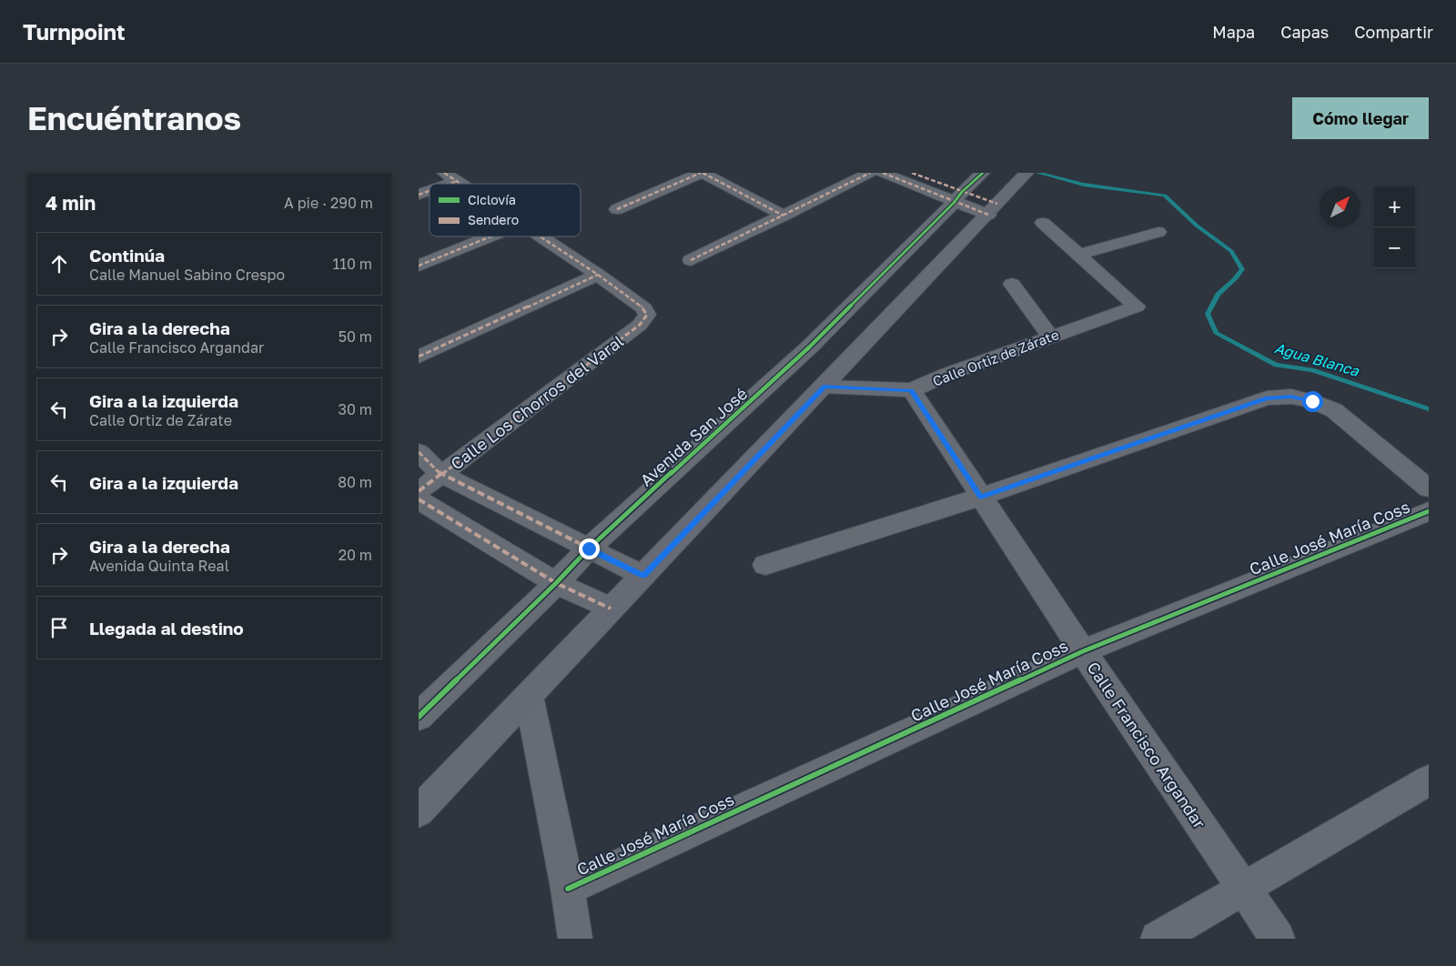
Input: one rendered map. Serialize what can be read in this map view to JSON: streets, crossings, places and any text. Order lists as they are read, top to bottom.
{
  "streets": {
    "street": [
      "Calle Ortiz de Zárate",
      "Calle Los Chorros del Varal",
      "Avenida San José",
      "Calle José María Coss",
      "Calle Francisco Argandar"
    ]
  },
  "crossings": [
    ["Calle Ortiz de Zárate", "Calle Francisco Argandar"],
    ["Calle José María Coss", "Calle Francisco Argandar"]
  ],
  "water": ["Agua Blanca"],
  "legend": ["Ciclovía", "Sendero"],
  "north": "top right",
  "page": {
    "header": "Turnpoint",
    "nav": ["Mapa", "Capas", "Compartir"],
    "buttons": "Cómo llegar",
    "title": "Encuéntranos",
    "heading": ["4 min", "A pie · 290 m"],
    "map_buttons": ["+", "−"],
    "list": [
      ["Continúa", "Calle Manuel Sabino Crespo", "110 m"],
      ["Gira a la derecha", "Calle Francisco Argandar", "50 m"],
      ["Gira a la izquierda", "Calle Ortiz de Zárate", "30 m"],
      ["Gira a la izquierda", "80 m"],
      ["Gira a la derecha", "Avenida Quinta Real", "20 m"],
      "Llegada al destino"
    ]
  }
}
